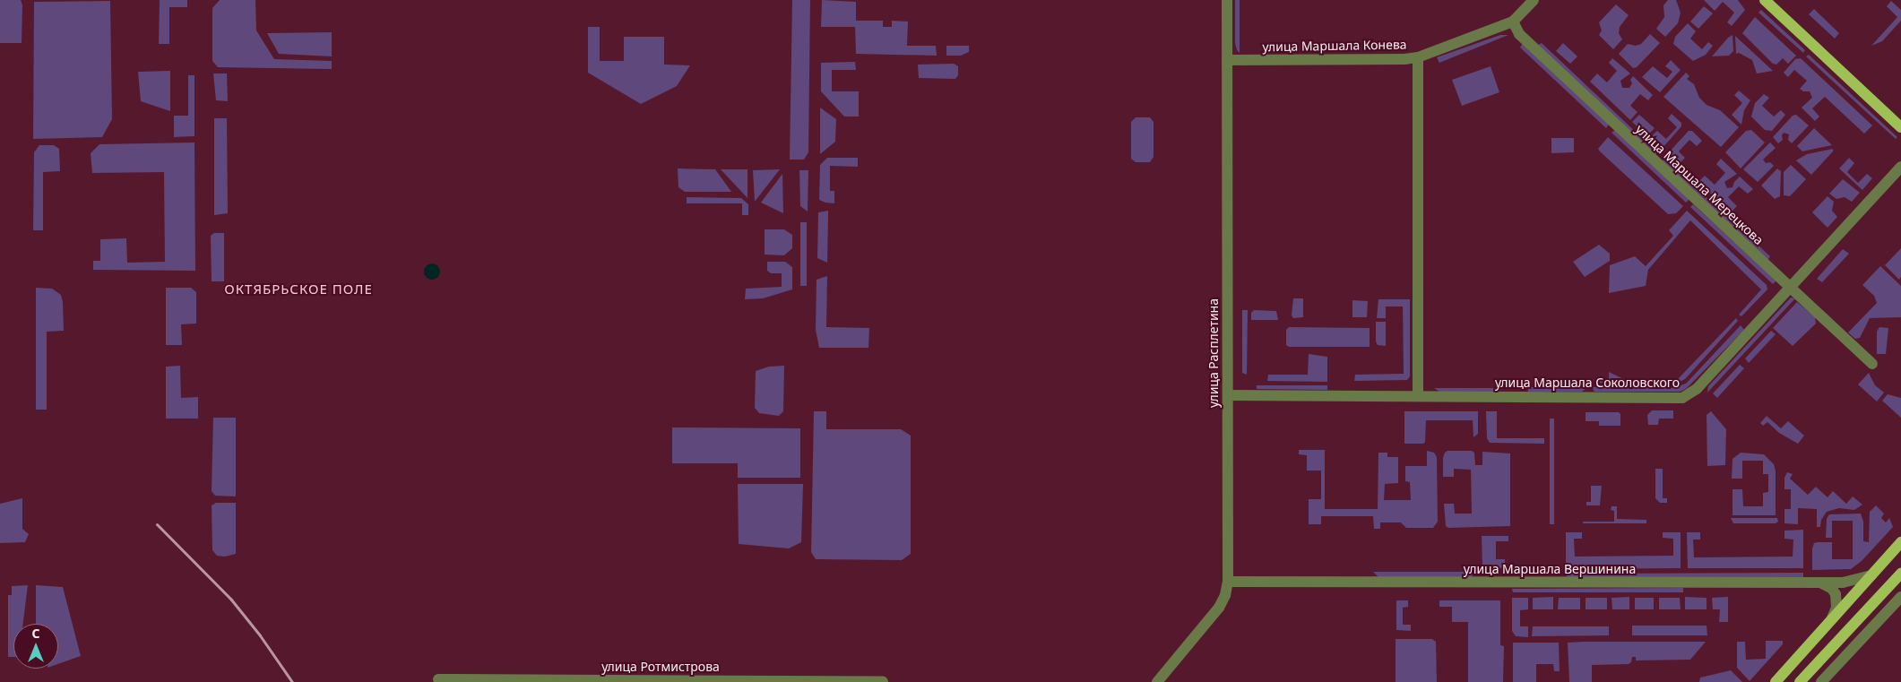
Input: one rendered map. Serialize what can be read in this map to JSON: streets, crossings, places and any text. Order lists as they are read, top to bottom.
{
  "streets": {
    "street": [
      "улица Маршала Конева",
      "улица Маршала Мерецкова",
      "улица Расплетина",
      "улица Маршала Соколовского",
      "улица Маршала Вершинина",
      "улица Ротмистрова"
    ]
  },
  "crossings": [
    ["улица Маршала Конева", "улица Маршала Мерецкова"],
    ["улица Маршала Конева", "улица Расплетина"],
    ["улица Маршала Мерецкова", "улица Маршала Соколовского"],
    ["улица Расплетина", "улица Маршала Соколовского"],
    ["улица Расплетина", "улица Маршала Вершинина"]
  ],
  "districts": ["ОКТЯБРЬСКОЕ ПОЛЕ"],
  "north": "top"
}
